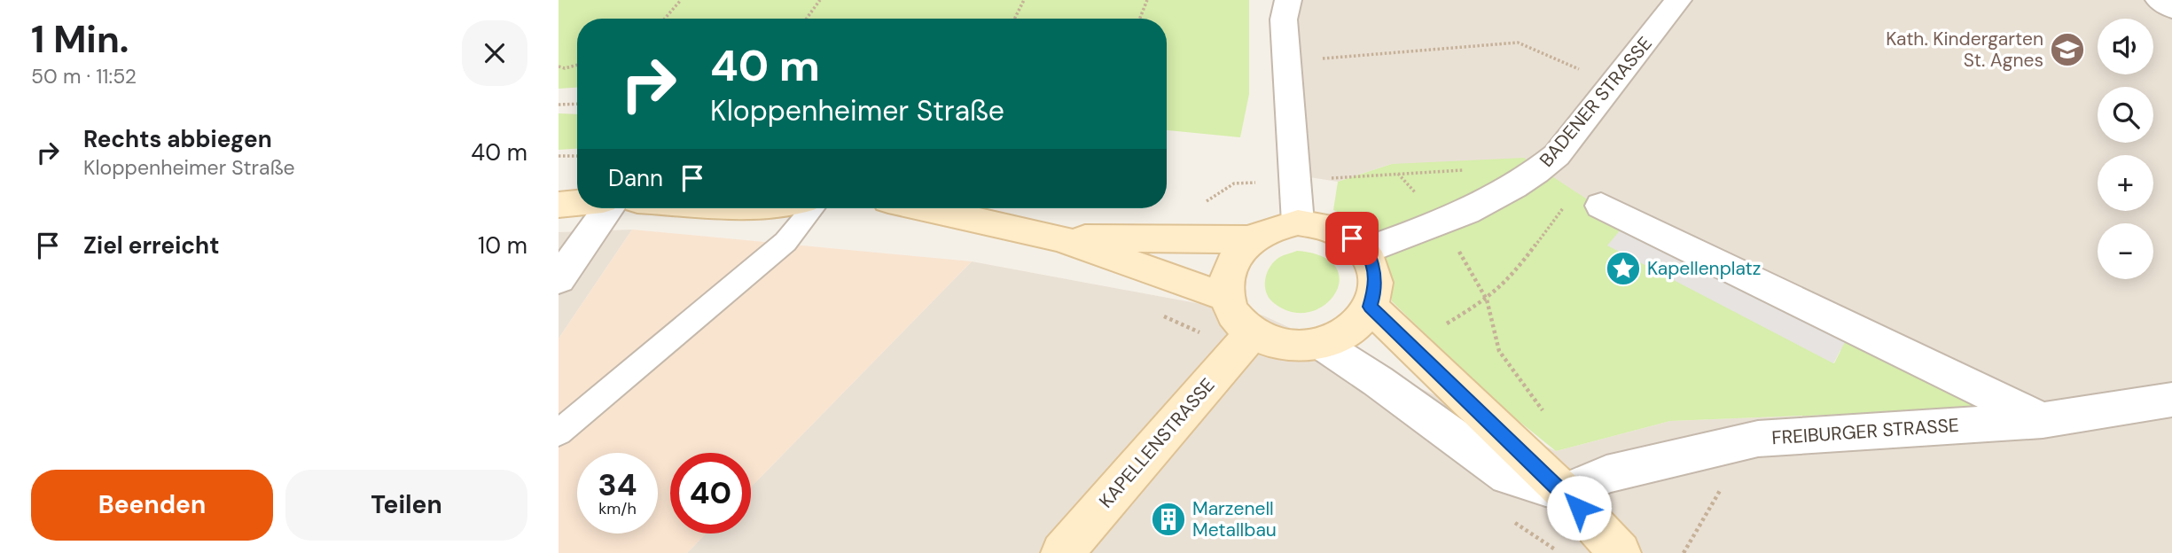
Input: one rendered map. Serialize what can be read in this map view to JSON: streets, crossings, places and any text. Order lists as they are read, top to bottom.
{
  "streets": {
    "street": ["BADENER STRASSE", "FREIBURGER STRASSE", "KAPELLENSTRASSE"]
  },
  "crossings": [
    ["BADENER STRASSE", "KAPELLENSTRASSE"]
  ],
  "places": {
    "school or university": ["Kath. Kindergarten St. Agnes"],
    "place": ["Kapellenplatz"],
    "building": ["Marzenell Metallbau"]
  },
  "page": {
    "heading": ["1 Min.", "50 m · 11:52"],
    "map_buttons": ["+", "−"],
    "turn": ["40 m", "Kloppenheimer Straße"],
    "list": [
      {
        "name": "Rechts abbiegen",
        "note": "Kloppenheimer Straße",
        "value": "40 m"
      },
      {
        "name": "Ziel erreicht",
        "value": "10 m"
      }
    ],
    "then": "Dann",
    "speed": "34 km/h",
    "limit": "40",
    "buttons": ["Beenden", "Teilen"]
  }
}
